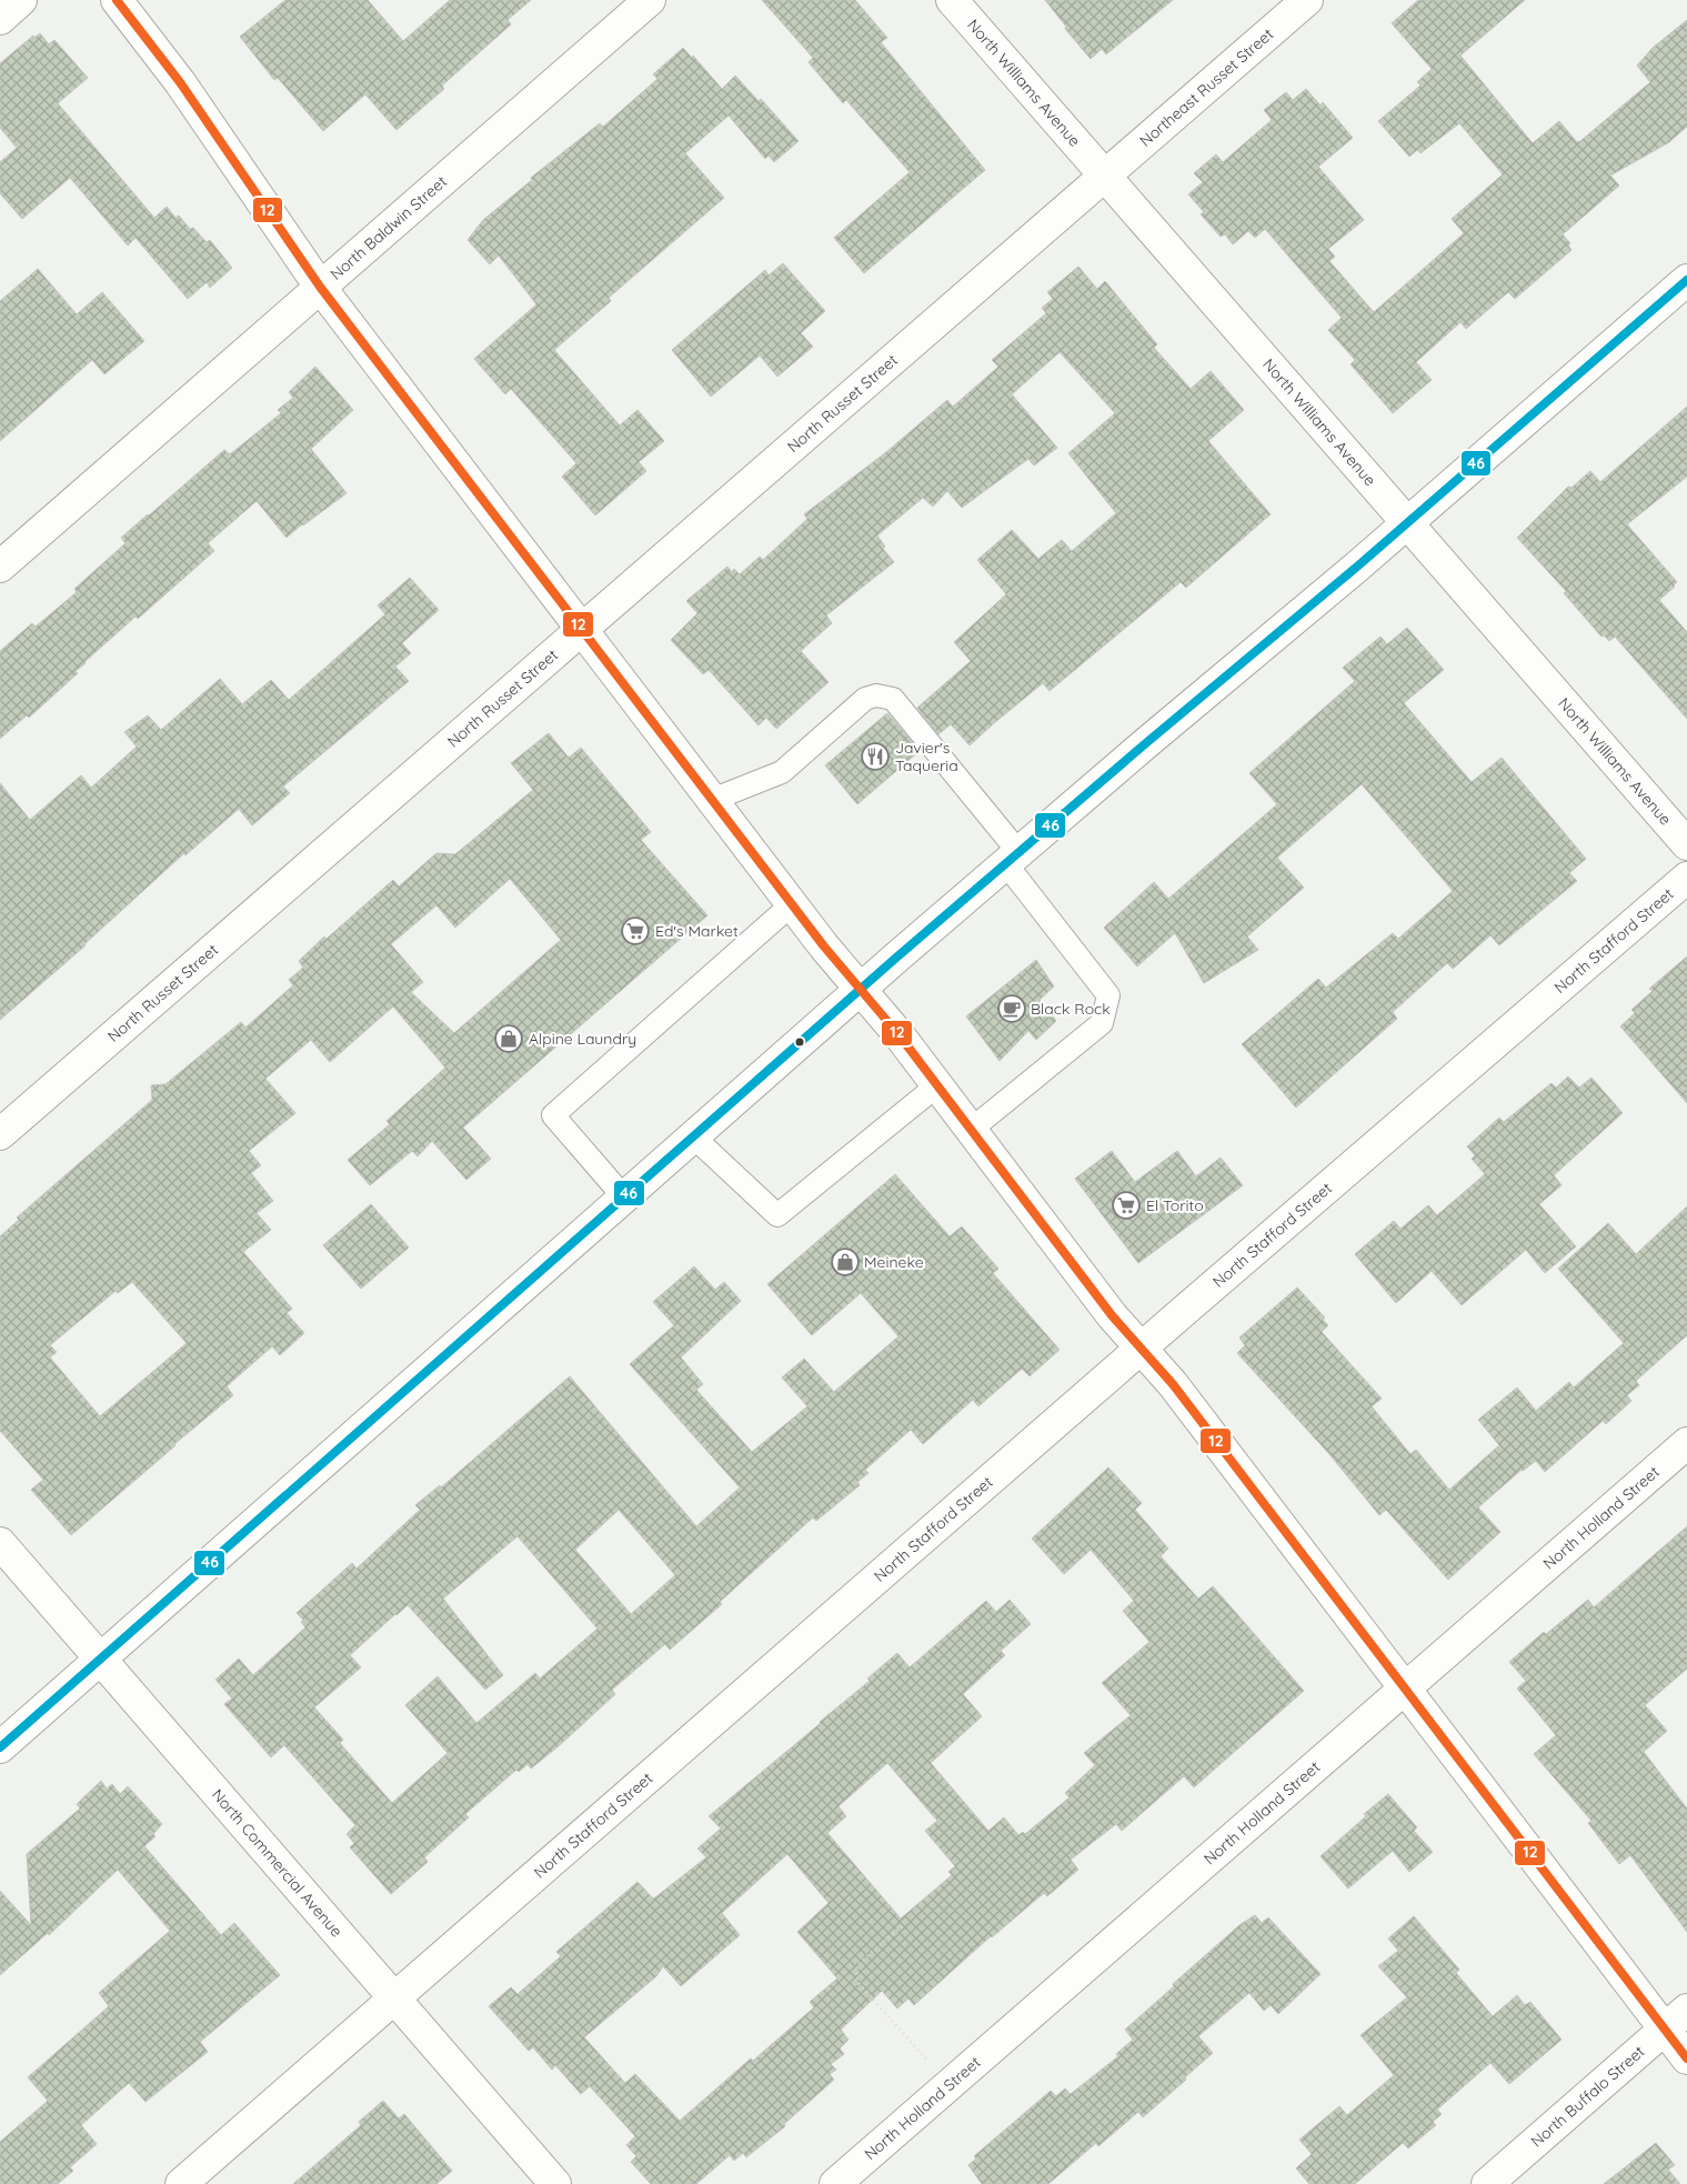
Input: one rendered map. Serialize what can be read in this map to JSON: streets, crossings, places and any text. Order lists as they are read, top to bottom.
{
  "streets": {
    "street": [
      "North Williams Avenue",
      "Northeast Russet Street",
      "North Baldwin Street",
      "North Russet Street",
      "North Stafford Street",
      "North Holland Street",
      "North Commercial Avenue",
      "North Buffalo Street"
    ]
  },
  "crossings": [
    ["North Williams Avenue", "Northeast Russet Street"],
    ["North Williams Avenue", "North Russet Street"],
    ["Northeast Russet Street", "North Russet Street"],
    ["North Stafford Street", "North Commercial Avenue"]
  ],
  "places": {
    "restaurant": ["Javier's Taqueria"],
    "supermarket": ["Ed's Market", "El Torito"],
    "cafe": ["Black Rock"],
    "shop": ["Alpine Laundry", "Meineke"]
  },
  "lines": ["transit line 12", "transit line 46"]
}
